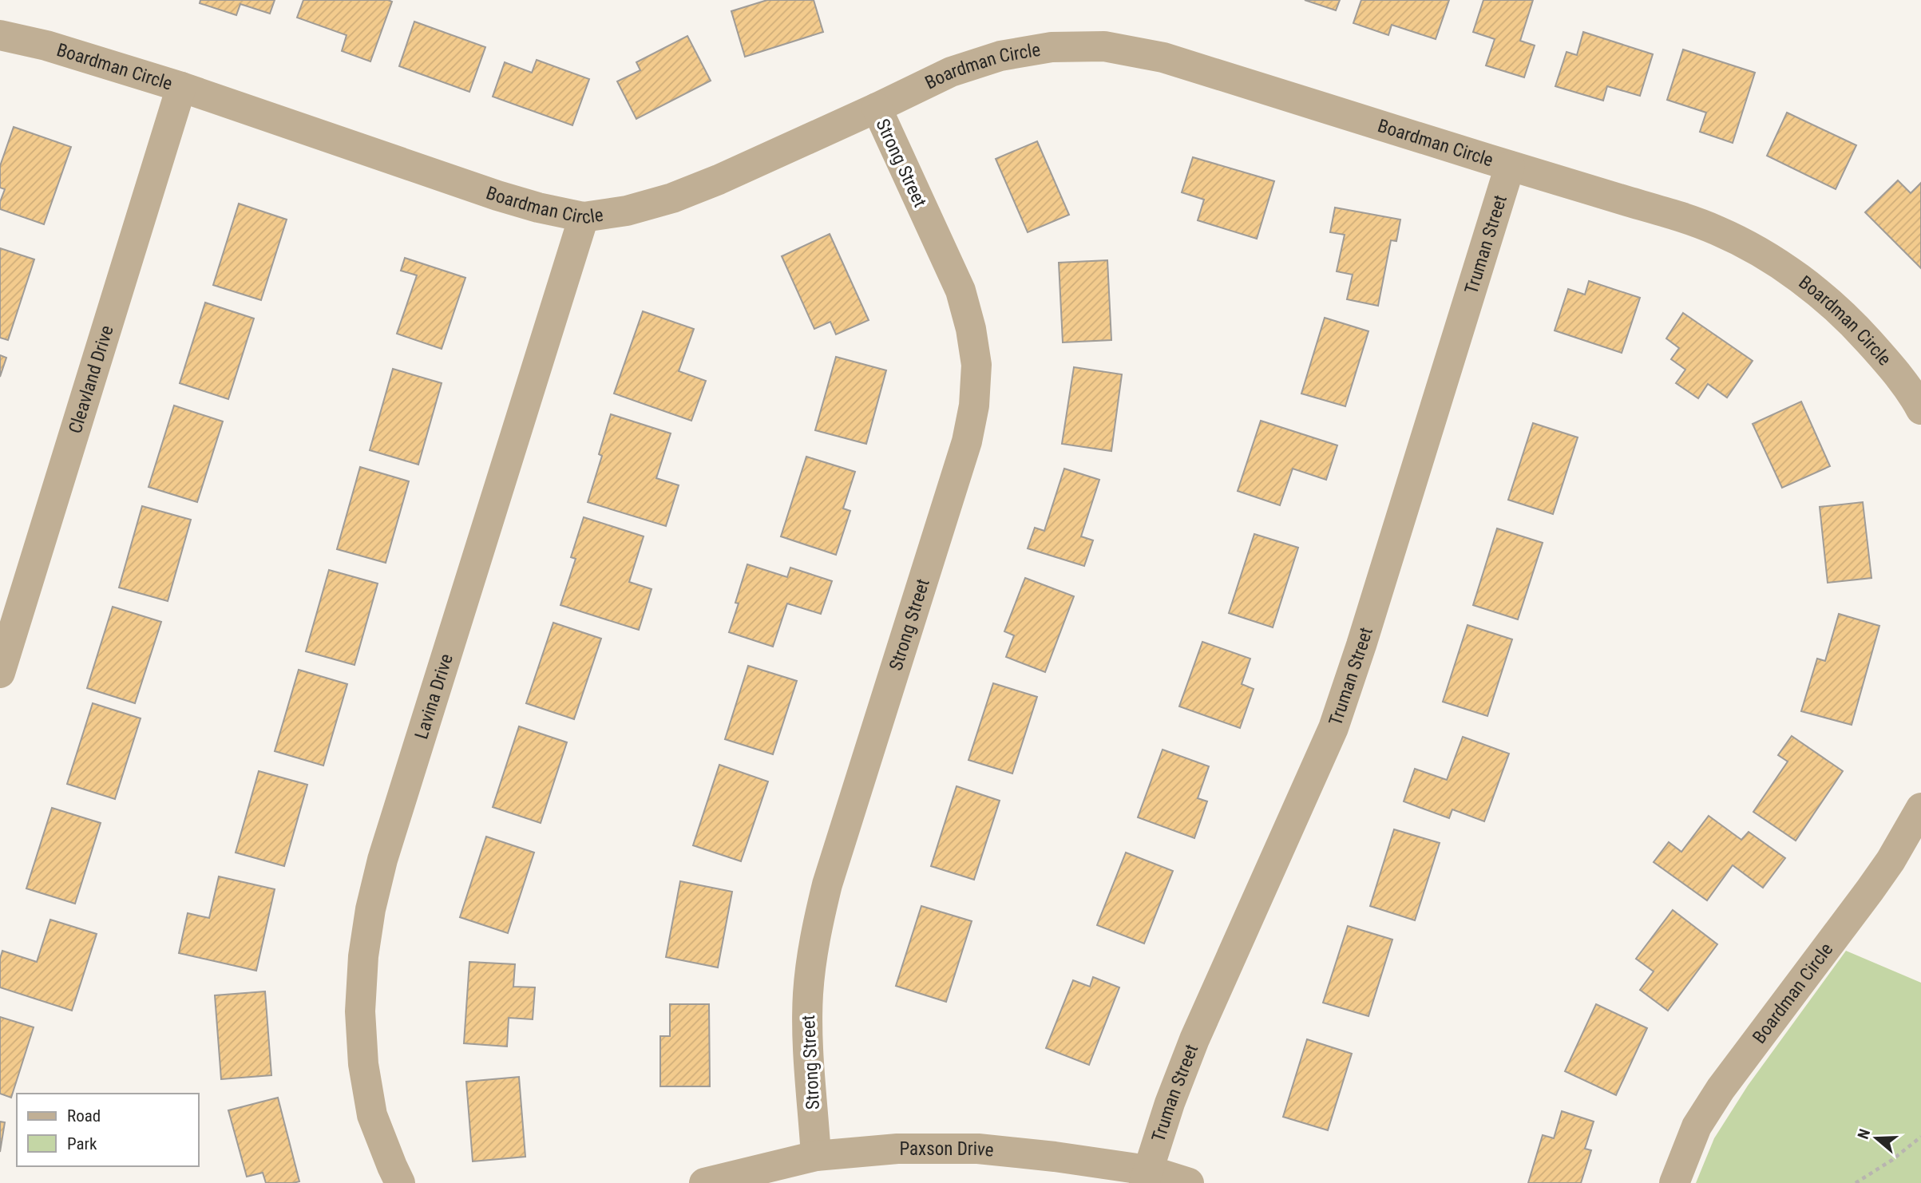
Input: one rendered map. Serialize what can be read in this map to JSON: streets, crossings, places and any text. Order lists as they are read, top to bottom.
{
  "streets": {
    "street": [
      "Boardman Circle",
      "Strong Street",
      "Truman Street",
      "Cleavland Drive",
      "Lavina Drive",
      "Paxson Drive"
    ]
  },
  "crossings": [
    ["Boardman Circle", "Strong Street"],
    ["Boardman Circle", "Truman Street"],
    ["Boardman Circle", "Cleavland Drive"],
    ["Boardman Circle", "Lavina Drive"],
    ["Strong Street", "Paxson Drive"],
    ["Truman Street", "Paxson Drive"]
  ],
  "legend": ["Road", "Park"],
  "north": "left"
}
